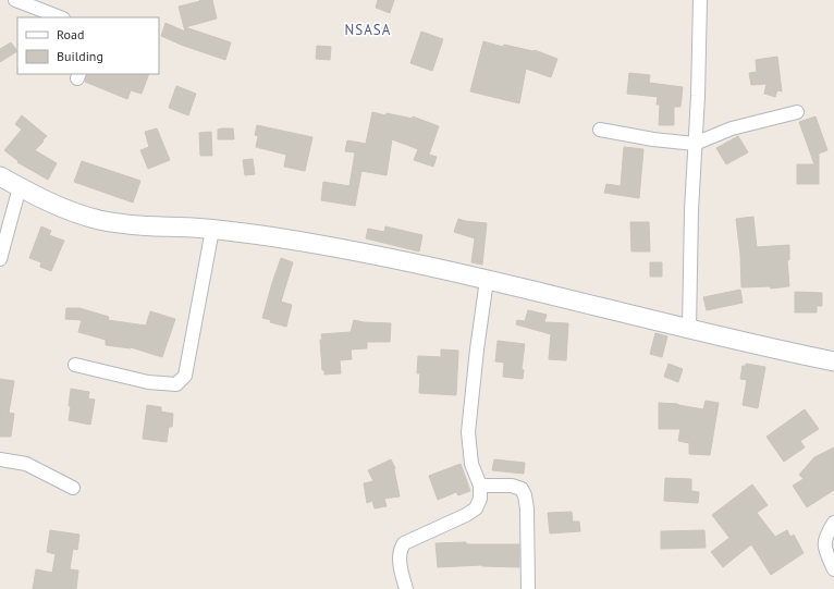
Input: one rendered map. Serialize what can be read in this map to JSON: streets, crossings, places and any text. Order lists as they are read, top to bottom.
{
  "districts": ["NSASA"],
  "legend": ["Road", "Building"]
}
